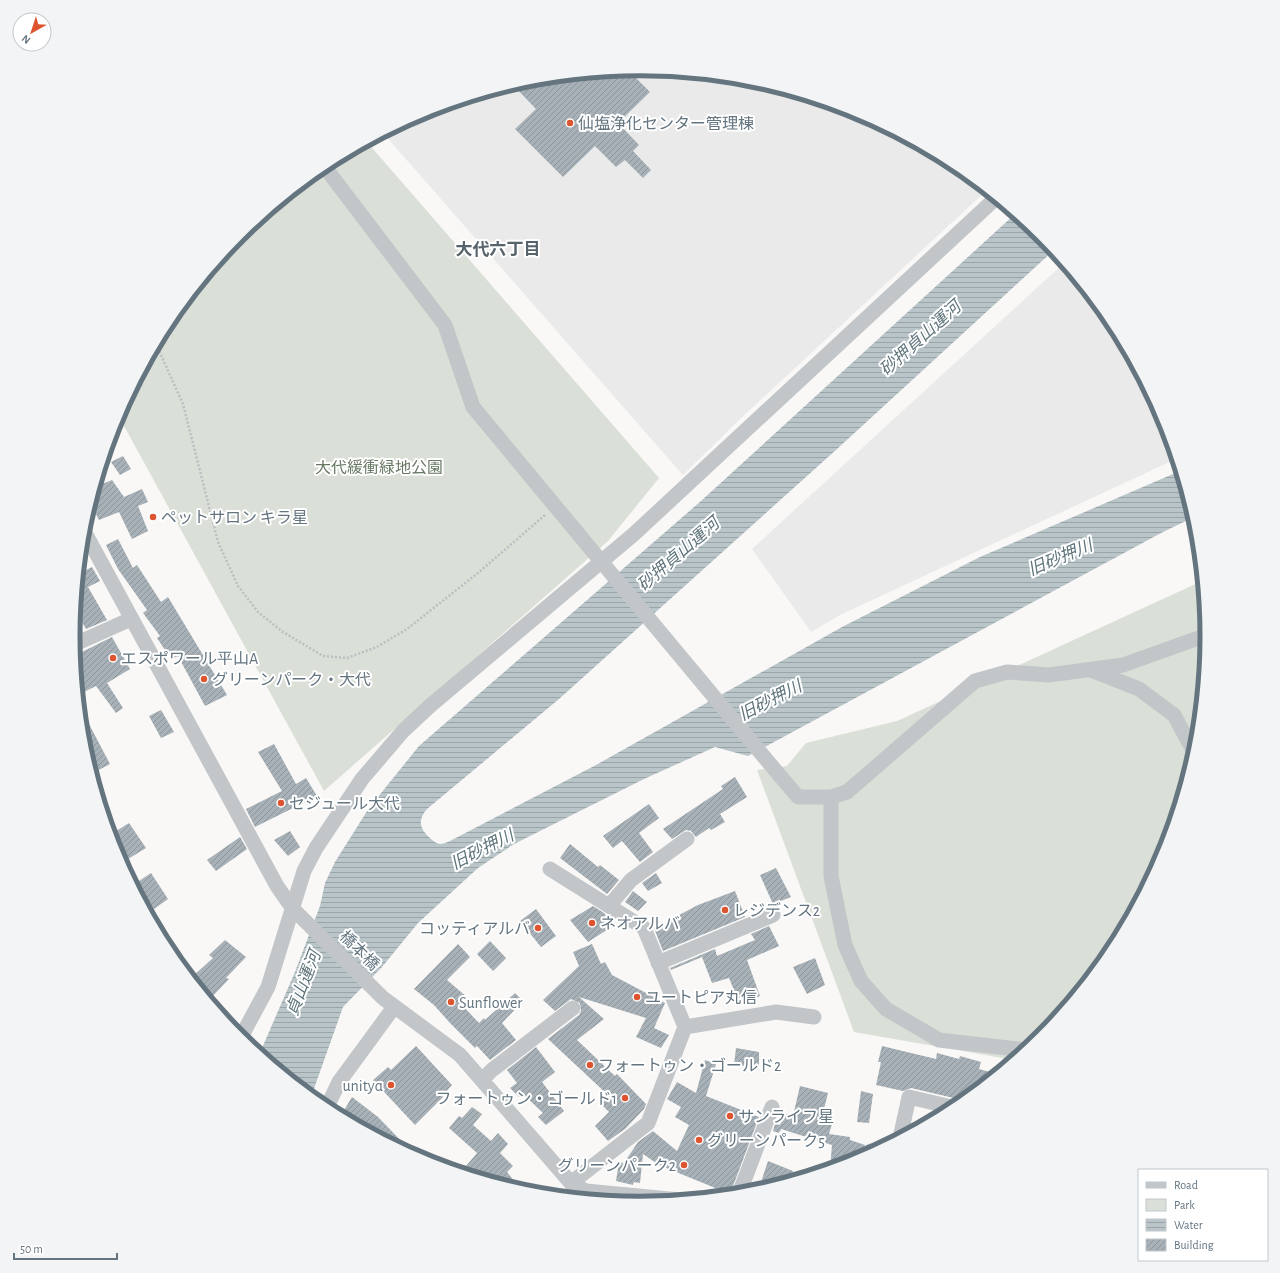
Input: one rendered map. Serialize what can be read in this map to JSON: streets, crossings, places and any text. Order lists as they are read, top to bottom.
{
  "streets": {
    "street": ["橋本橋"]
  },
  "districts": ["大代六丁目"],
  "water": ["砂押貞山運河", "旧砂押川", "貞山運河"],
  "parks": ["大代緩衝緑地公園"],
  "places": [
    "仙塩浄化センター管理棟",
    "ペットサロン キラ星",
    "エスポワール平山A",
    "グリーンパーク・大代",
    "セジュール大代",
    "レジデンス2",
    "ネオアルバ",
    "コッティアルバ",
    "ユートピア丸信",
    "Sunflower",
    "フォートゥン・ゴールド2",
    "unityα",
    "フォートゥン・ゴールド1",
    "サンライフ星",
    "グリーンパーク5",
    "グリーンパーク2"
  ],
  "legend": [
    "Road",
    "Park",
    "Water",
    "Building"
  ],
  "scale_bar": "50 m",
  "north": "bottom left"
}
